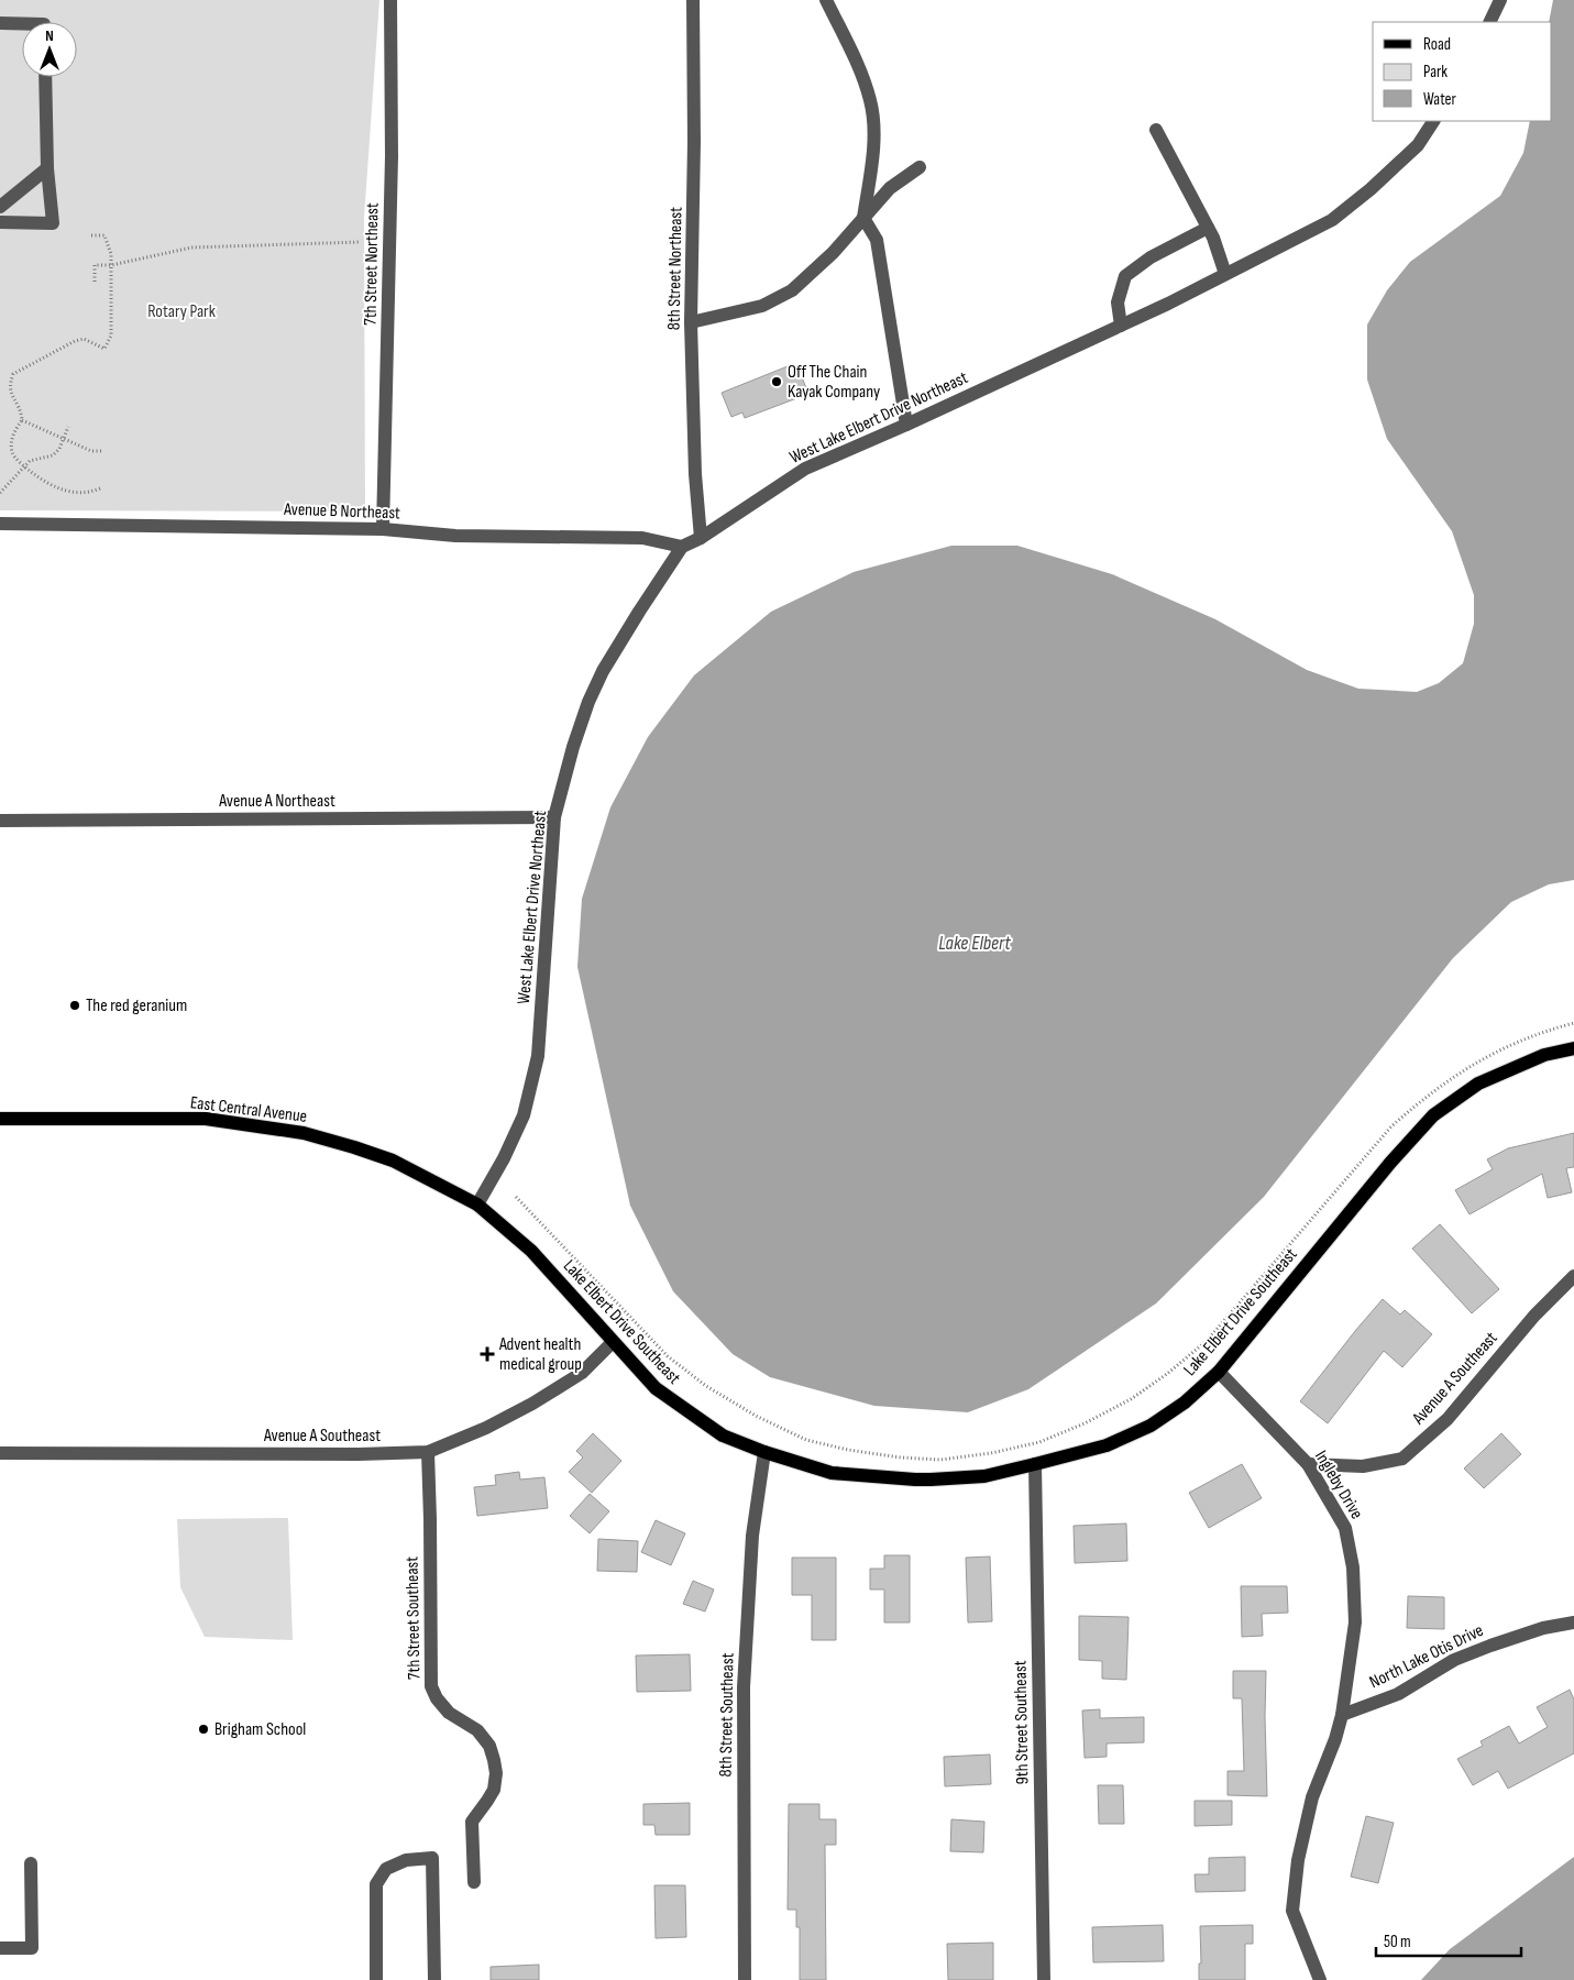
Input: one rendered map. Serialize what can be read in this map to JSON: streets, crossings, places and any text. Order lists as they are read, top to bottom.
{
  "streets": {
    "main road": ["East Central Avenue", "Lake Elbert Drive Southeast"],
    "street": [
      "7th Street Northeast",
      "8th Street Northeast",
      "West Lake Elbert Drive Northeast",
      "Avenue B Northeast",
      "Avenue A Northeast",
      "Avenue A Southeast",
      "Ingleby Drive",
      "7th Street Southeast",
      "North Lake Otis Drive",
      "8th Street Southeast",
      "9th Street Southeast"
    ]
  },
  "crossings": [
    ["7th Street Northeast", "Avenue B Northeast"],
    ["8th Street Northeast", "West Lake Elbert Drive Northeast"],
    ["West Lake Elbert Drive Northeast", "Avenue B Northeast"],
    ["West Lake Elbert Drive Northeast", "Avenue A Northeast"],
    ["West Lake Elbert Drive Northeast", "East Central Avenue"],
    ["West Lake Elbert Drive Northeast", "Lake Elbert Drive Southeast"],
    ["East Central Avenue", "Lake Elbert Drive Southeast"],
    ["Lake Elbert Drive Southeast", "Avenue A Southeast"],
    ["Lake Elbert Drive Southeast", "Ingleby Drive"],
    ["Lake Elbert Drive Southeast", "8th Street Southeast"],
    ["Lake Elbert Drive Southeast", "9th Street Southeast"],
    ["Avenue A Southeast", "Ingleby Drive"],
    ["Avenue A Southeast", "7th Street Southeast"],
    ["Ingleby Drive", "North Lake Otis Drive"]
  ],
  "water": ["Lake Elbert"],
  "parks": ["Rotary Park"],
  "places": {
    "other": ["Off The Chain Kayak Company", "The red geranium", "Brigham School"],
    "health": ["Advent health medical group"]
  },
  "legend": ["Road", "Park", "Water"],
  "scale_bar": "50 m",
  "north": "top"
}
